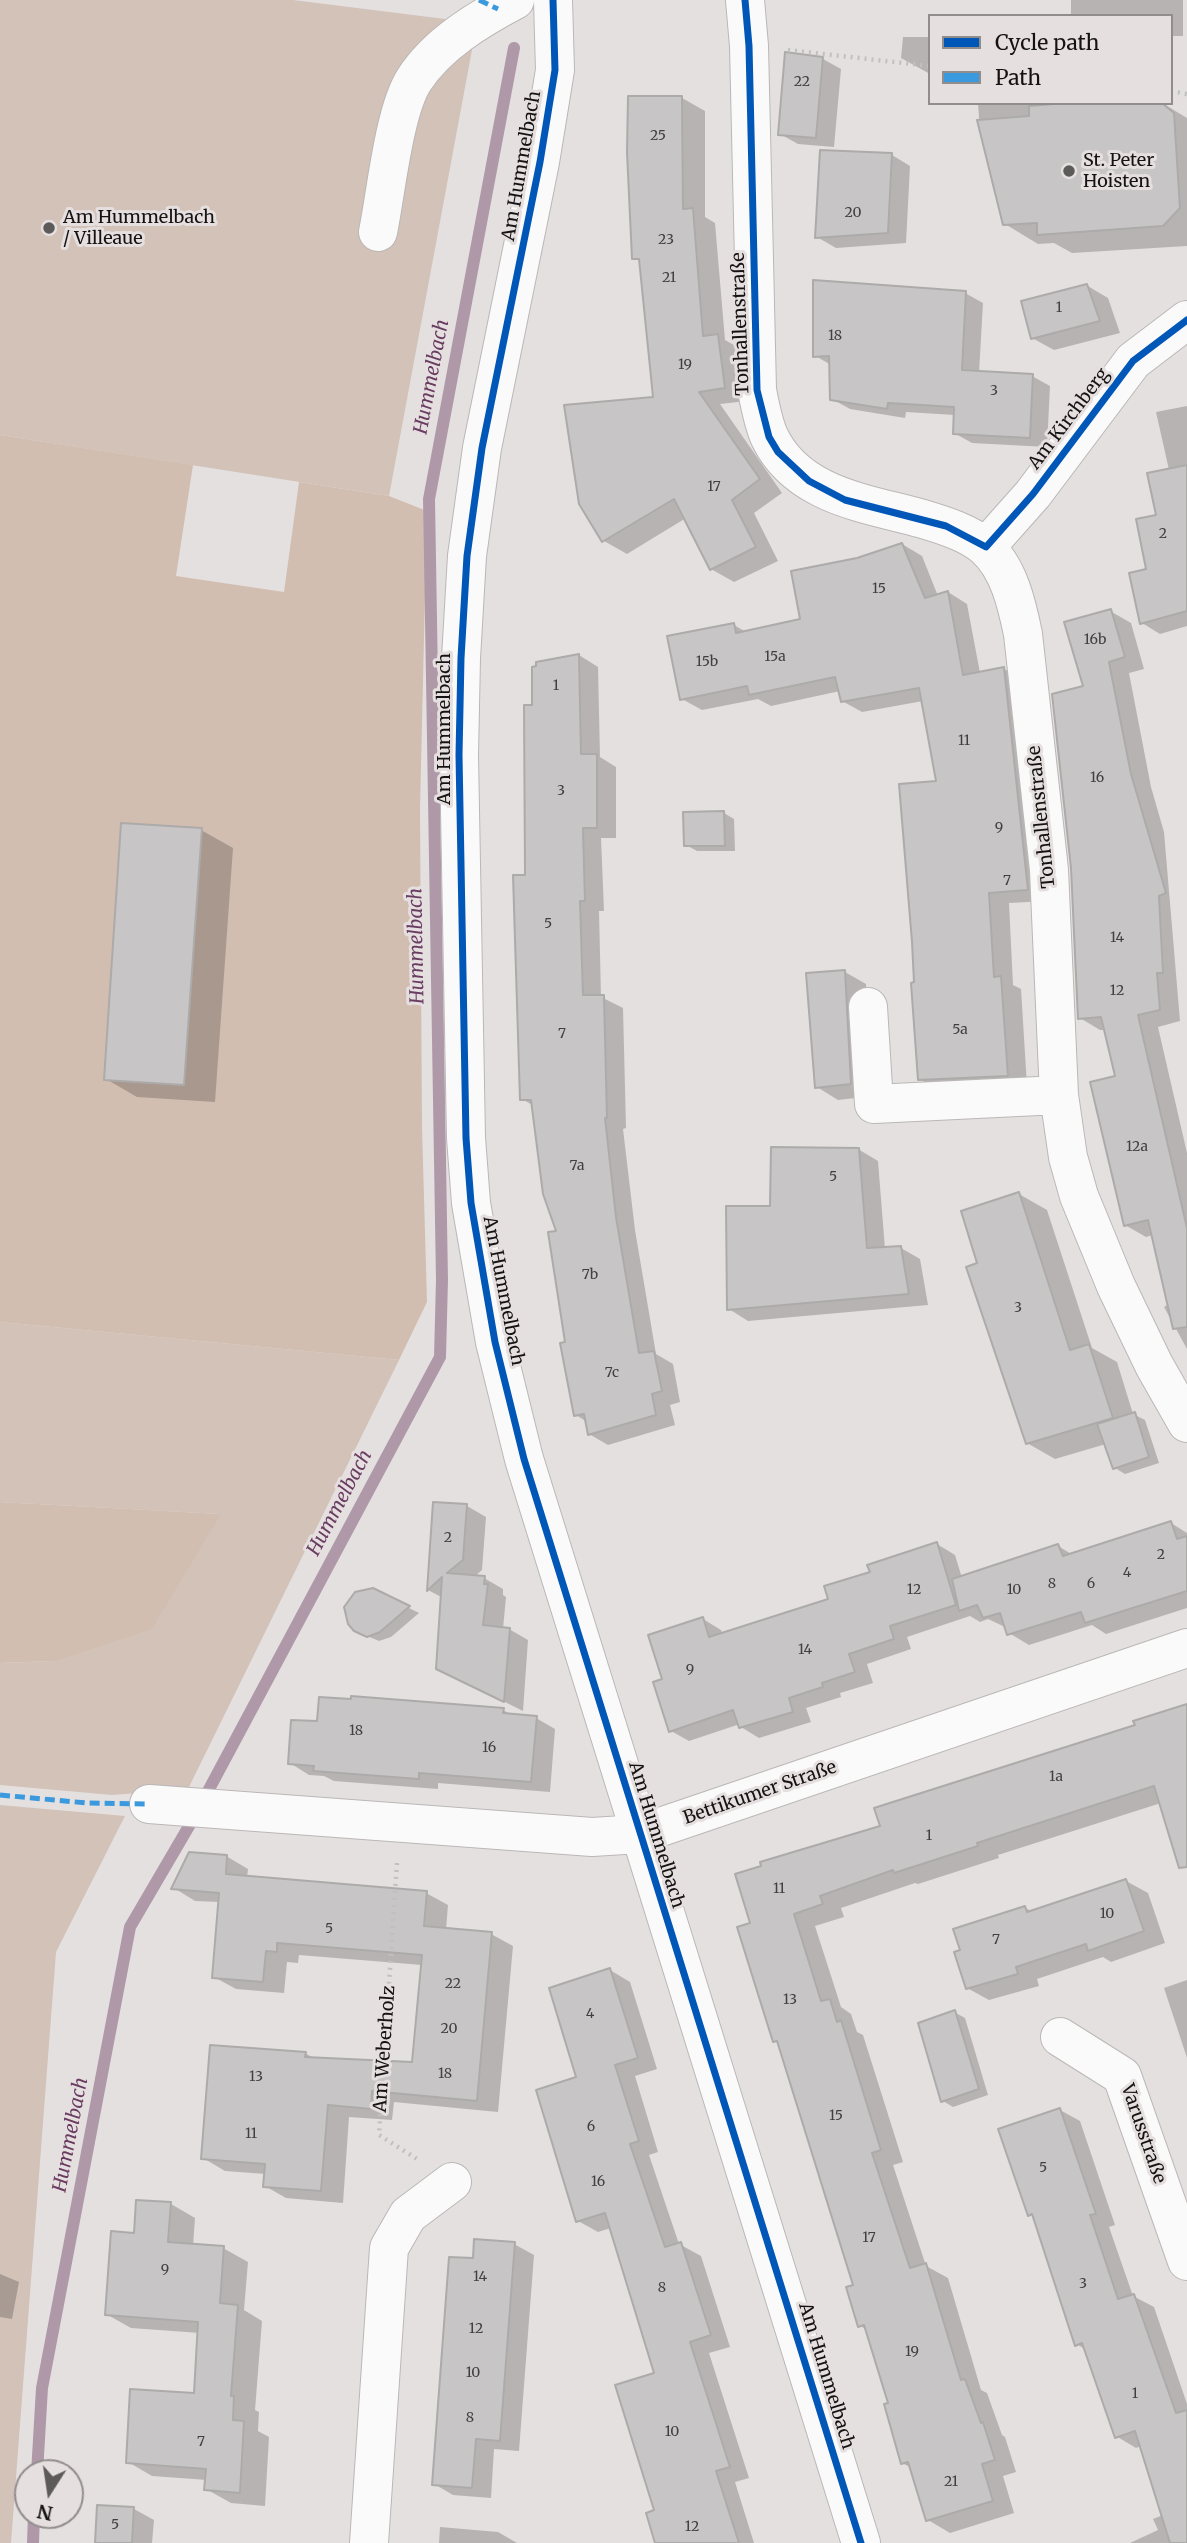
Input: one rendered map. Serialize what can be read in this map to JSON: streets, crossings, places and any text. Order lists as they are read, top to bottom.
{
  "streets": {
    "street": [
      "Am Hummelbach",
      "Tonhallenstraße",
      "Am Kirchberg",
      "Bettikumer Straße",
      "Varusstraße"
    ],
    "path": ["Am Weberholz"]
  },
  "crossings": [
    ["Am Hummelbach", "Bettikumer Straße"],
    ["Tonhallenstraße", "Am Kirchberg"],
    ["Bettikumer Straße", "Am Weberholz"]
  ],
  "water": ["Hummelbach"],
  "places": ["St. Peter Hoisten", "Am Hummelbach / Villeaue"],
  "house_numbers": [
    "22",
    "25",
    "20",
    "23",
    "21",
    "1",
    "18",
    "19",
    "3",
    "17",
    "2",
    "15",
    "16b",
    "15a",
    "15b",
    "1",
    "11",
    "16",
    "3",
    "9",
    "7",
    "5",
    "14",
    "12",
    "5a",
    "7",
    "12a",
    "7a",
    "5",
    "7b",
    "3",
    "7c",
    "2",
    "2",
    "4",
    "8",
    "6",
    "12",
    "10",
    "14",
    "9",
    "18",
    "16",
    "1a",
    "1",
    "11",
    "10",
    "5",
    "7",
    "22",
    "13",
    "4",
    "20",
    "18",
    "13",
    "15",
    "6",
    "11",
    "5",
    "16",
    "17",
    "9",
    "14",
    "3",
    "8",
    "12",
    "19",
    "10",
    "1",
    "8",
    "10",
    "7",
    "21",
    "5",
    "12"
  ],
  "legend": ["Cycle path", "Path"],
  "north": "bottom"
}
